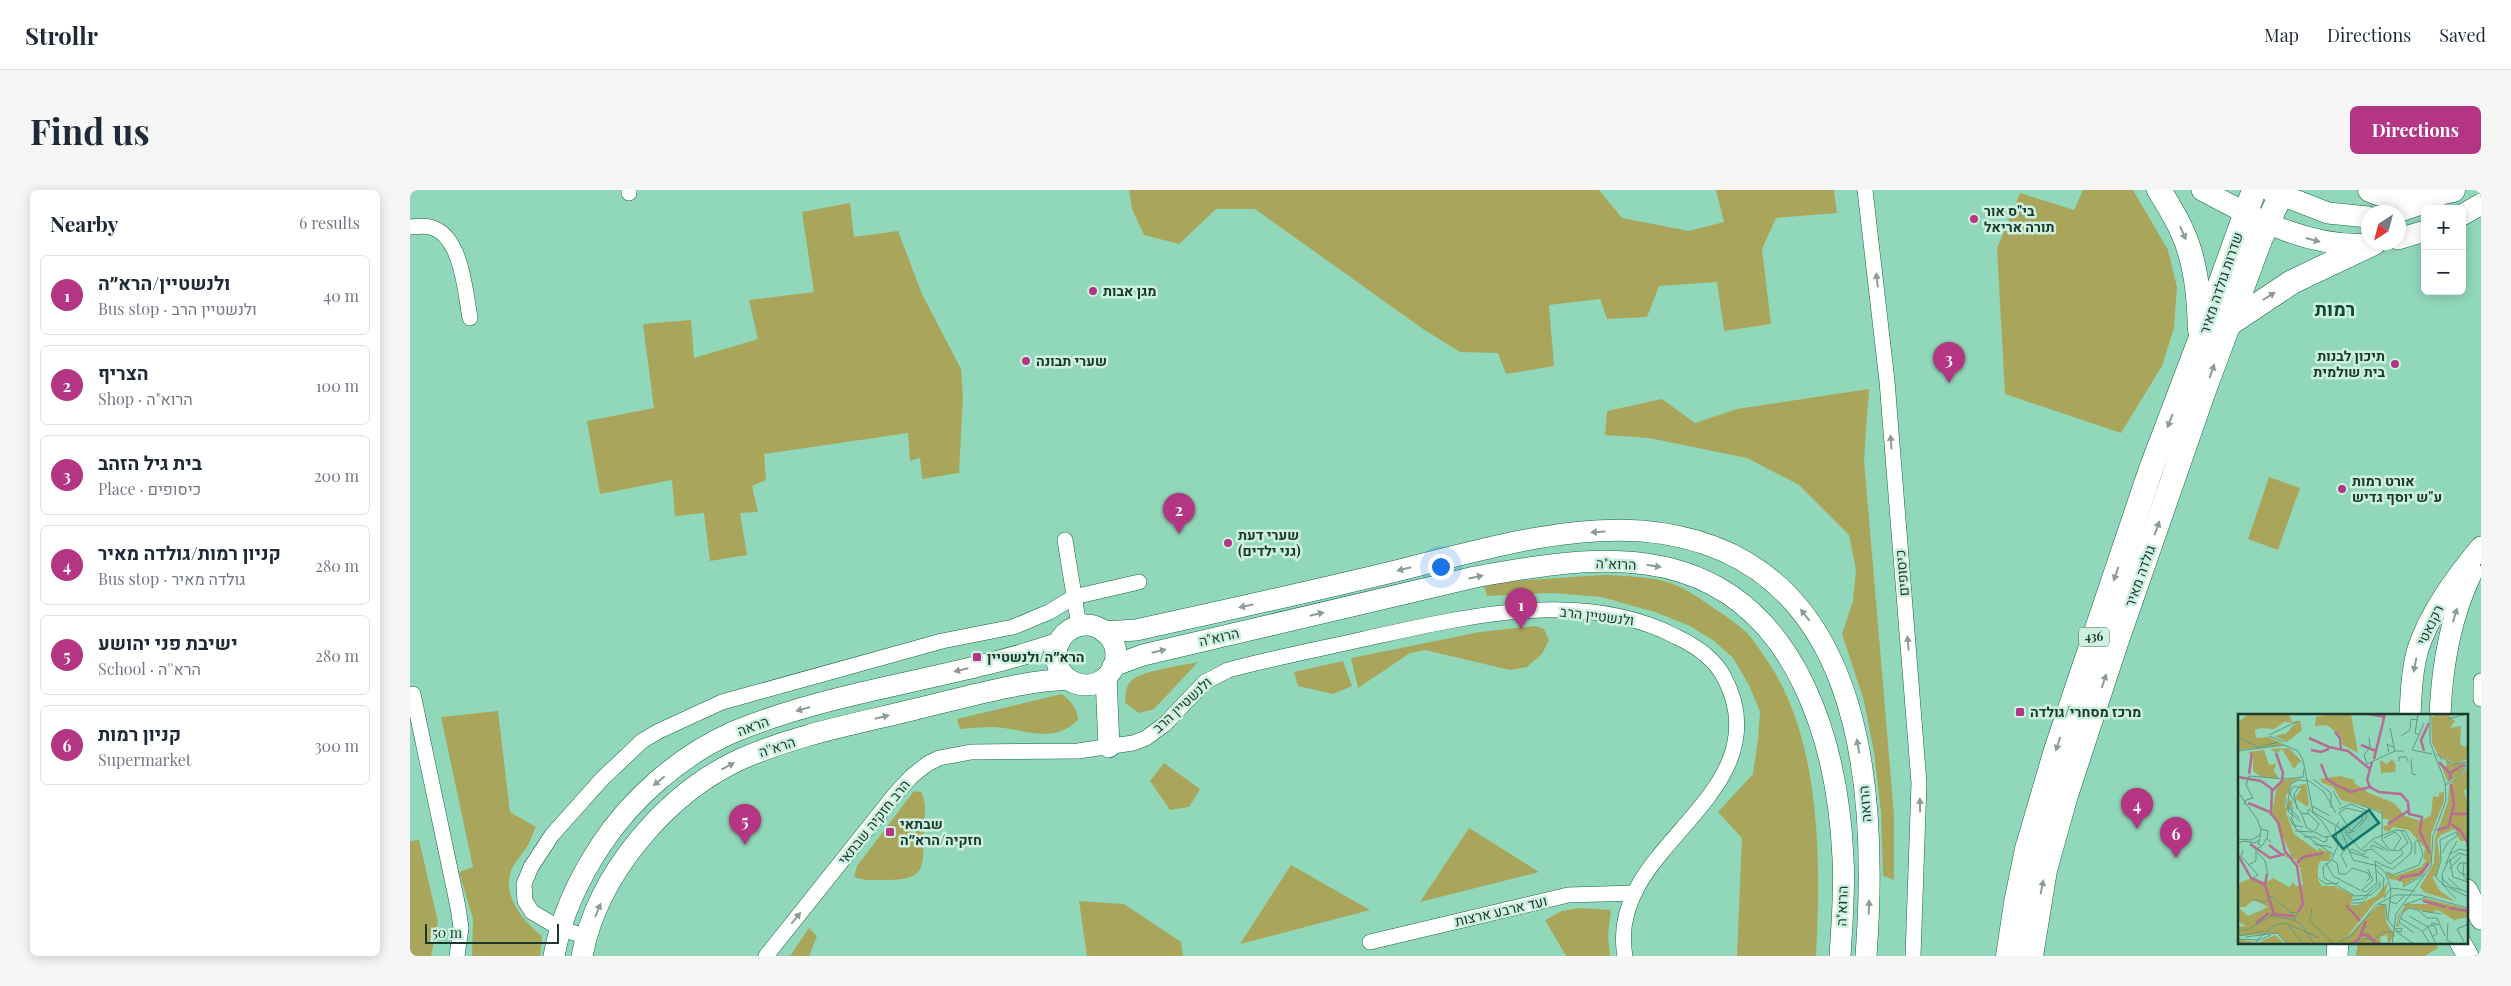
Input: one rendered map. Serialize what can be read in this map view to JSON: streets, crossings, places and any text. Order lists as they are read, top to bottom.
{
  "streets": {
    "main road": ["שדרות גולדה מאיר", "גולדה מאיר", "436"],
    "street": [
      "הרוא\"ה",
      "כיסופים",
      "ולנשטיין הרב",
      "רקנאטי",
      "הראה",
      "הרא''ה",
      "הרואה",
      "הרב חזקיה שבתאי",
      "ועד ארבע ארצות"
    ]
  },
  "crossings": [
    ["שדרות גולדה מאיר", "גולדה מאיר"],
    ["הרוא\"ה", "הראה"],
    ["הרוא\"ה", "הרא''ה"],
    ["הרוא\"ה", "הרואה"],
    ["גולדה מאיר", "436"],
    ["ולנשטיין הרב", "הרב חזקיה שבתאי"],
    ["ולנשטיין הרב", "ועד ארבע ארצות"],
    ["הראה", "הרא''ה"]
  ],
  "one_way": [
    "כיסופים",
    "הראה",
    "הרא''ה",
    "הרואה",
    "הרב חזקיה שבתאי"
  ],
  "districts": ["רמות"],
  "places": {
    "other": [
      "בי\"ס אור תורה אריאל",
      "מגן אבות",
      "שערי תבונה",
      "תיכון לבנות בית שולמית",
      "אורט רמות ע\"ש יוסף גדיש",
      "שערי דעת (גני ילדים)"
    ],
    "transit": ["הרא״ה/ולנשטיין", "מרכז מסחרי/גולדה", "שבתאי חזקיה/הרא״ה"]
  },
  "scale_bar": "50 m",
  "north": "bottom left",
  "page": {
    "header": "Strollr",
    "nav": ["Map", "Directions", "Saved"],
    "buttons": "Directions",
    "title": "Find us",
    "heading": ["Nearby", "6 results"],
    "map_buttons": ["+", "−"],
    "list": [
      {
        "mark": "1",
        "name": "ולנשטיין/הרא״ה",
        "note": "Bus stop · ולנשטיין הרב",
        "value": "40 m"
      },
      {
        "mark": "2",
        "name": "הצריף",
        "note": "Shop · הרוא\"ה",
        "value": "100 m"
      },
      {
        "mark": "3",
        "name": "בית גיל הזהב",
        "note": "Place · כיסופים",
        "value": "200 m"
      },
      {
        "mark": "4",
        "name": "קניון רמות/גולדה מאיר",
        "note": "Bus stop · גולדה מאיר",
        "value": "280 m"
      },
      {
        "mark": "5",
        "name": "ישיבת פני יהושע",
        "note": "School · הרא''ה",
        "value": "280 m"
      },
      {
        "mark": "6",
        "name": "קניון רמות",
        "note": "Supermarket",
        "value": "300 m"
      }
    ],
    "pins": [
      "3",
      "2",
      "1",
      "4",
      "5",
      "6"
    ],
    "scale": "50 m"
  }
}
